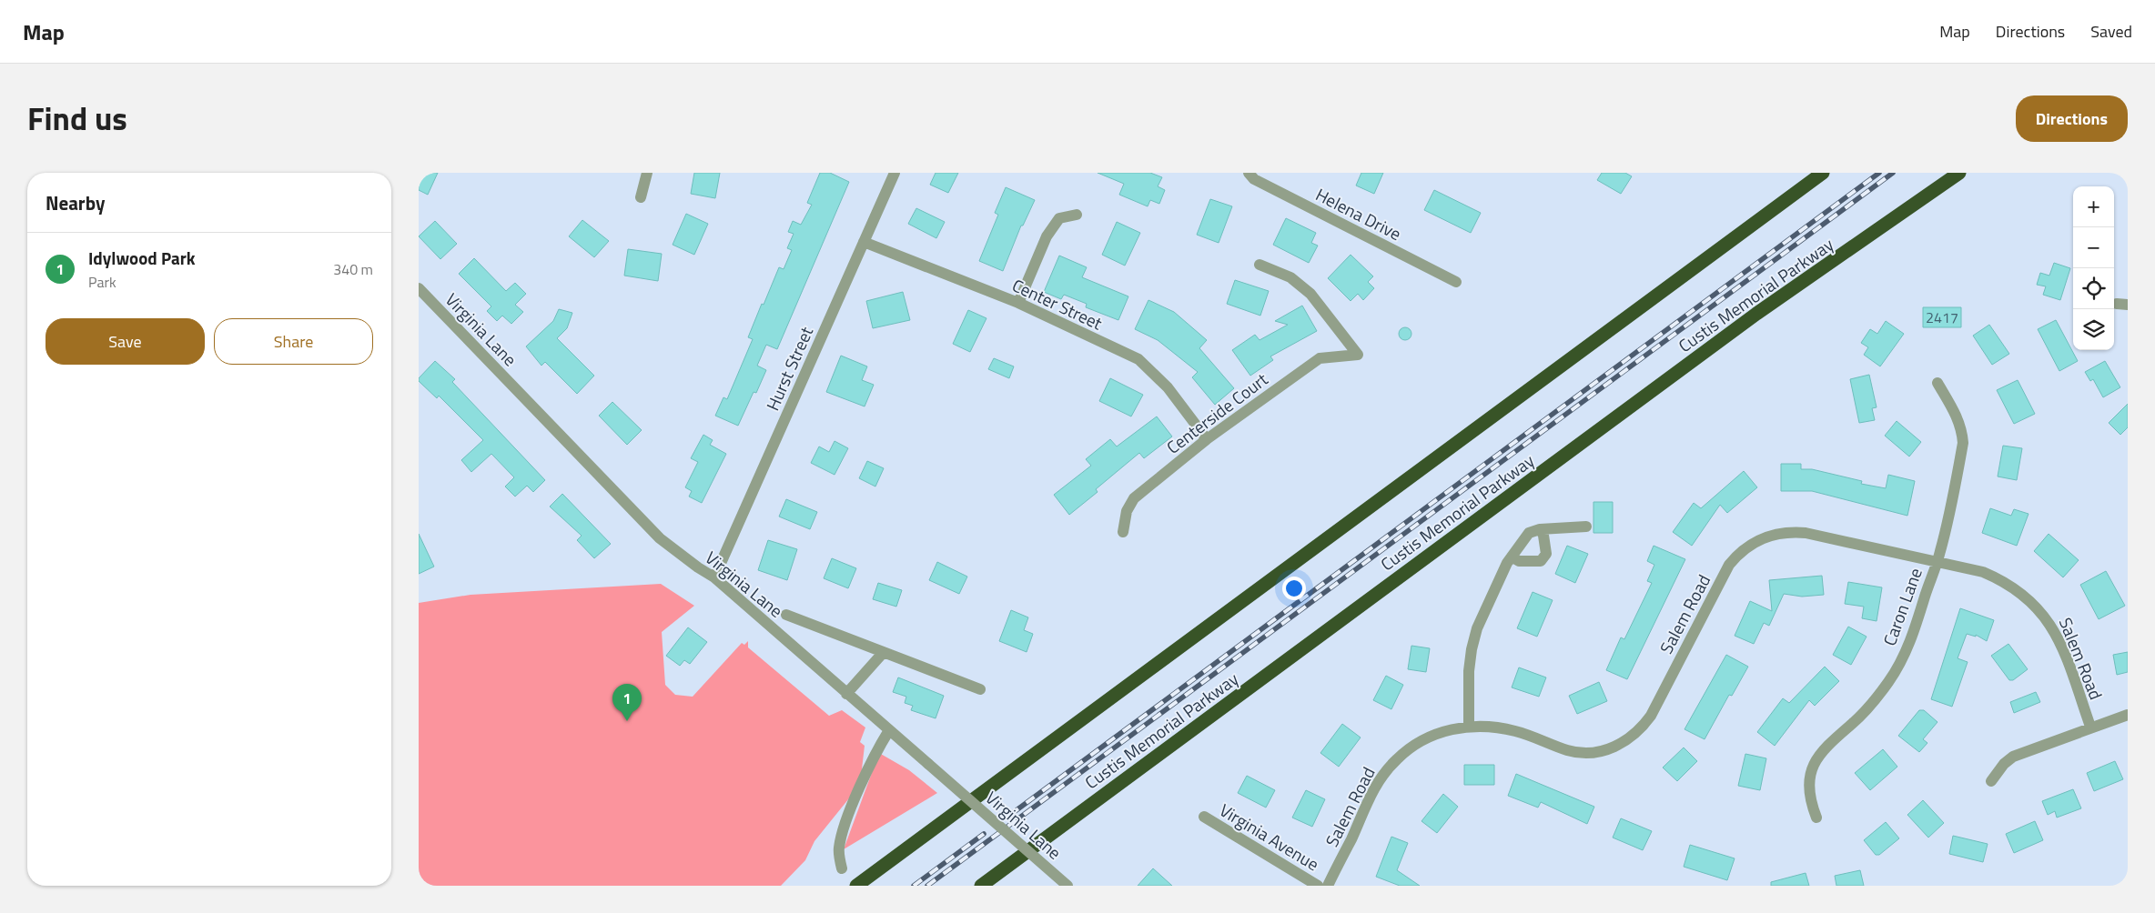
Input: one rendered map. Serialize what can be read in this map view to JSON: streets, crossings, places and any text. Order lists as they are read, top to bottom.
{
  "streets": {
    "highway": ["Custis Memorial Parkway"],
    "street": [
      "Helena Drive",
      "Center Street",
      "Virginia Lane",
      "Hurst Street",
      "Centerside Court",
      "Caron Lane",
      "Salem Road",
      "Virginia Avenue"
    ]
  },
  "crossings": [
    ["Center Street", "Hurst Street"],
    ["Center Street", "Centerside Court"],
    ["Virginia Lane", "Hurst Street"],
    ["Caron Lane", "Salem Road"]
  ],
  "house_numbers": ["2417"],
  "page": {
    "header": "Map",
    "nav": ["Map", "Directions", "Saved"],
    "title": "Find us",
    "buttons": [
      "Directions",
      ["Save", "Share"]
    ],
    "heading": "Nearby",
    "map_buttons": ["+", "−"],
    "list": [
      {
        "mark": "1",
        "name": "Idylwood Park",
        "note": "Park",
        "value": "340 m"
      }
    ],
    "pins": "1"
  }
}
